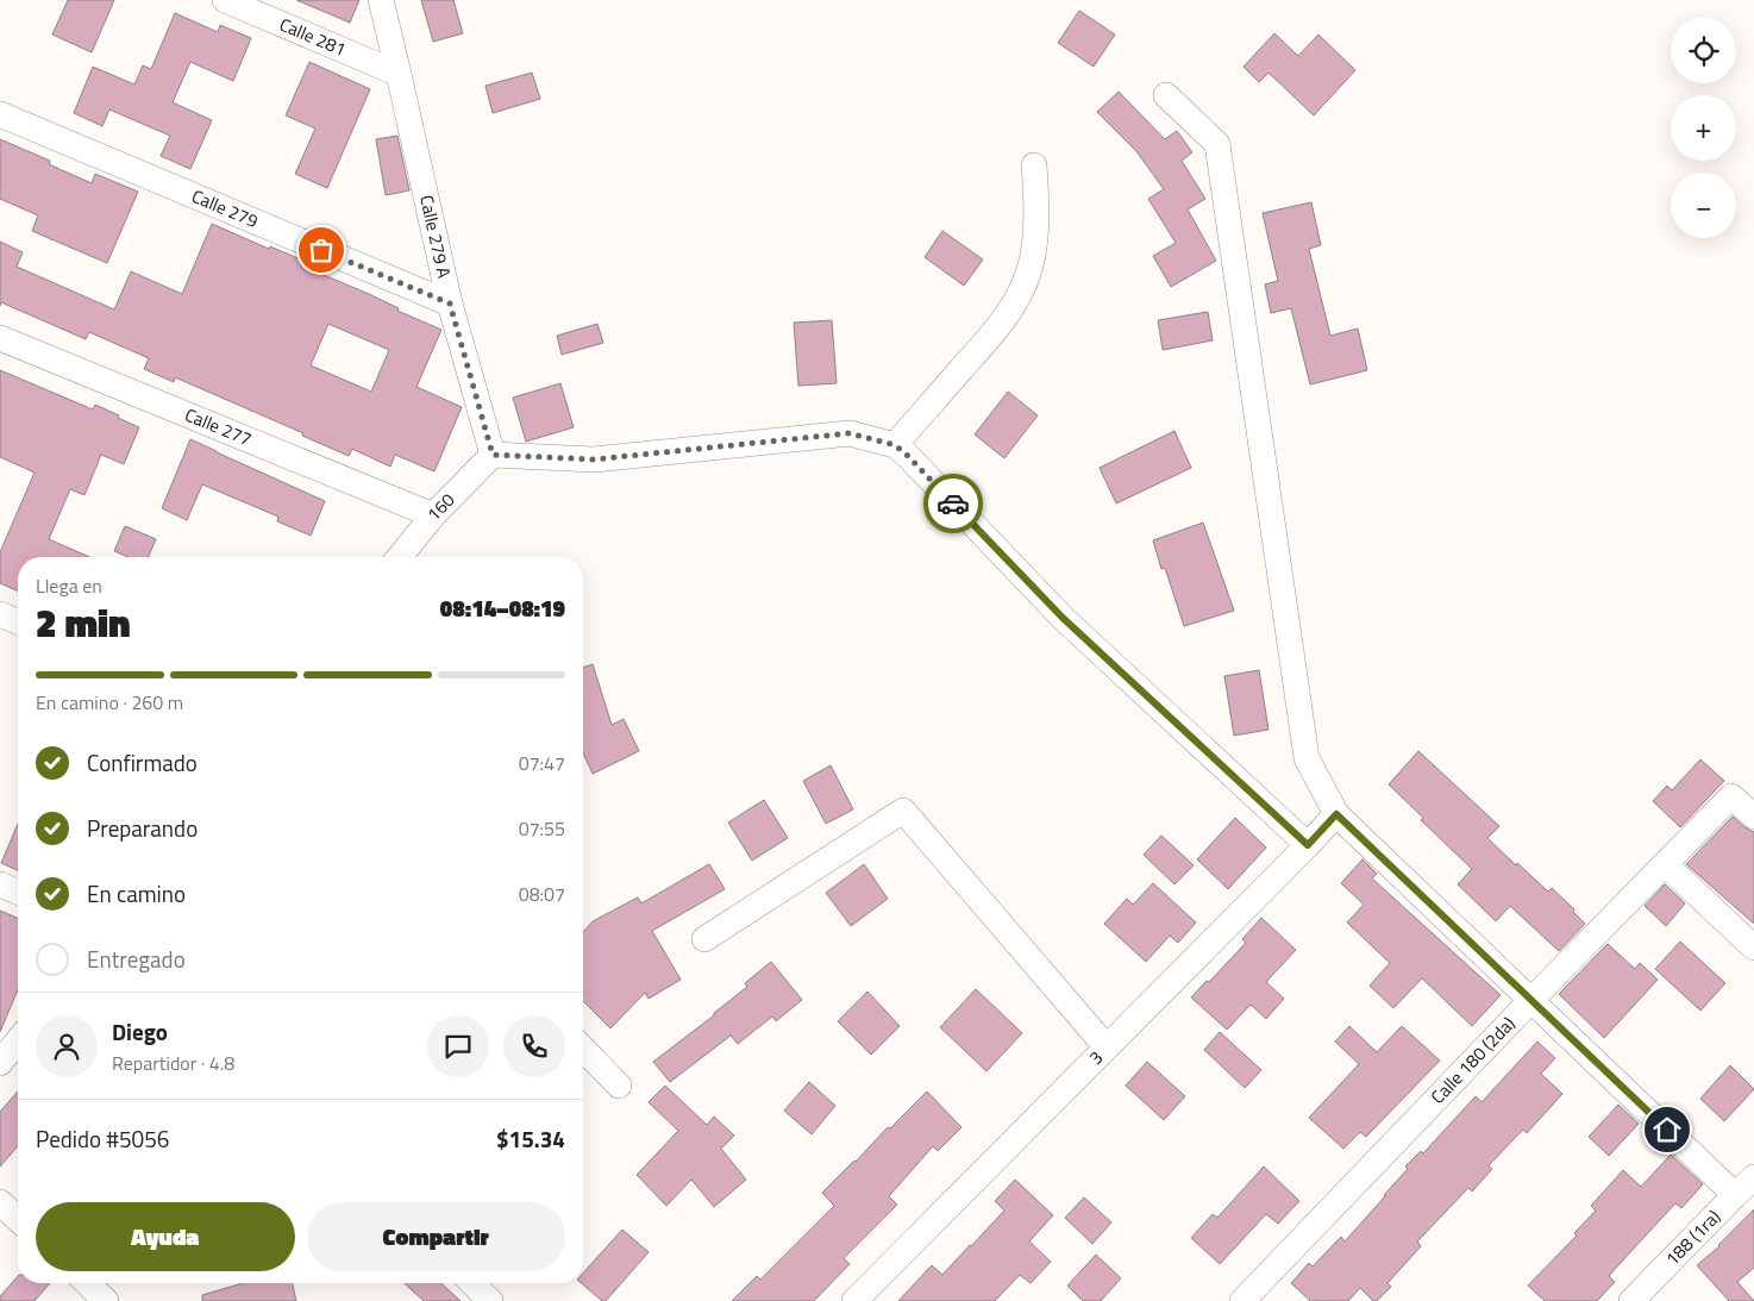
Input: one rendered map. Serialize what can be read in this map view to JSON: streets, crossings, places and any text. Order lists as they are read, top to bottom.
{
  "streets": {
    "street": [
      "Calle 281",
      "Calle 279",
      "Calle 279 A",
      "Calle 277",
      "160",
      "3",
      "Calle 180 (2da)",
      "188 (1ra)"
    ]
  },
  "crossings": [
    ["Calle 281", "Calle 279 A"],
    ["Calle 279", "Calle 279 A"],
    ["Calle 279 A", "160"],
    ["Calle 277", "160"]
  ],
  "page": {
    "map_buttons": ["+", "−"],
    "heading": ["2 min", "Llega en", "08:14–08:19"],
    "panel": [
      "Diego",
      "Repartidor · 4.8",
      "Pedido #5056",
      "$15.34"
    ],
    "bar": "En camino · 260 m",
    "list": [
      ["Confirmado", "07:47"],
      ["Preparando", "07:55"],
      ["En camino", "08:07"],
      "Entregado"
    ],
    "buttons": ["Ayuda", "Compartir"]
  }
}
